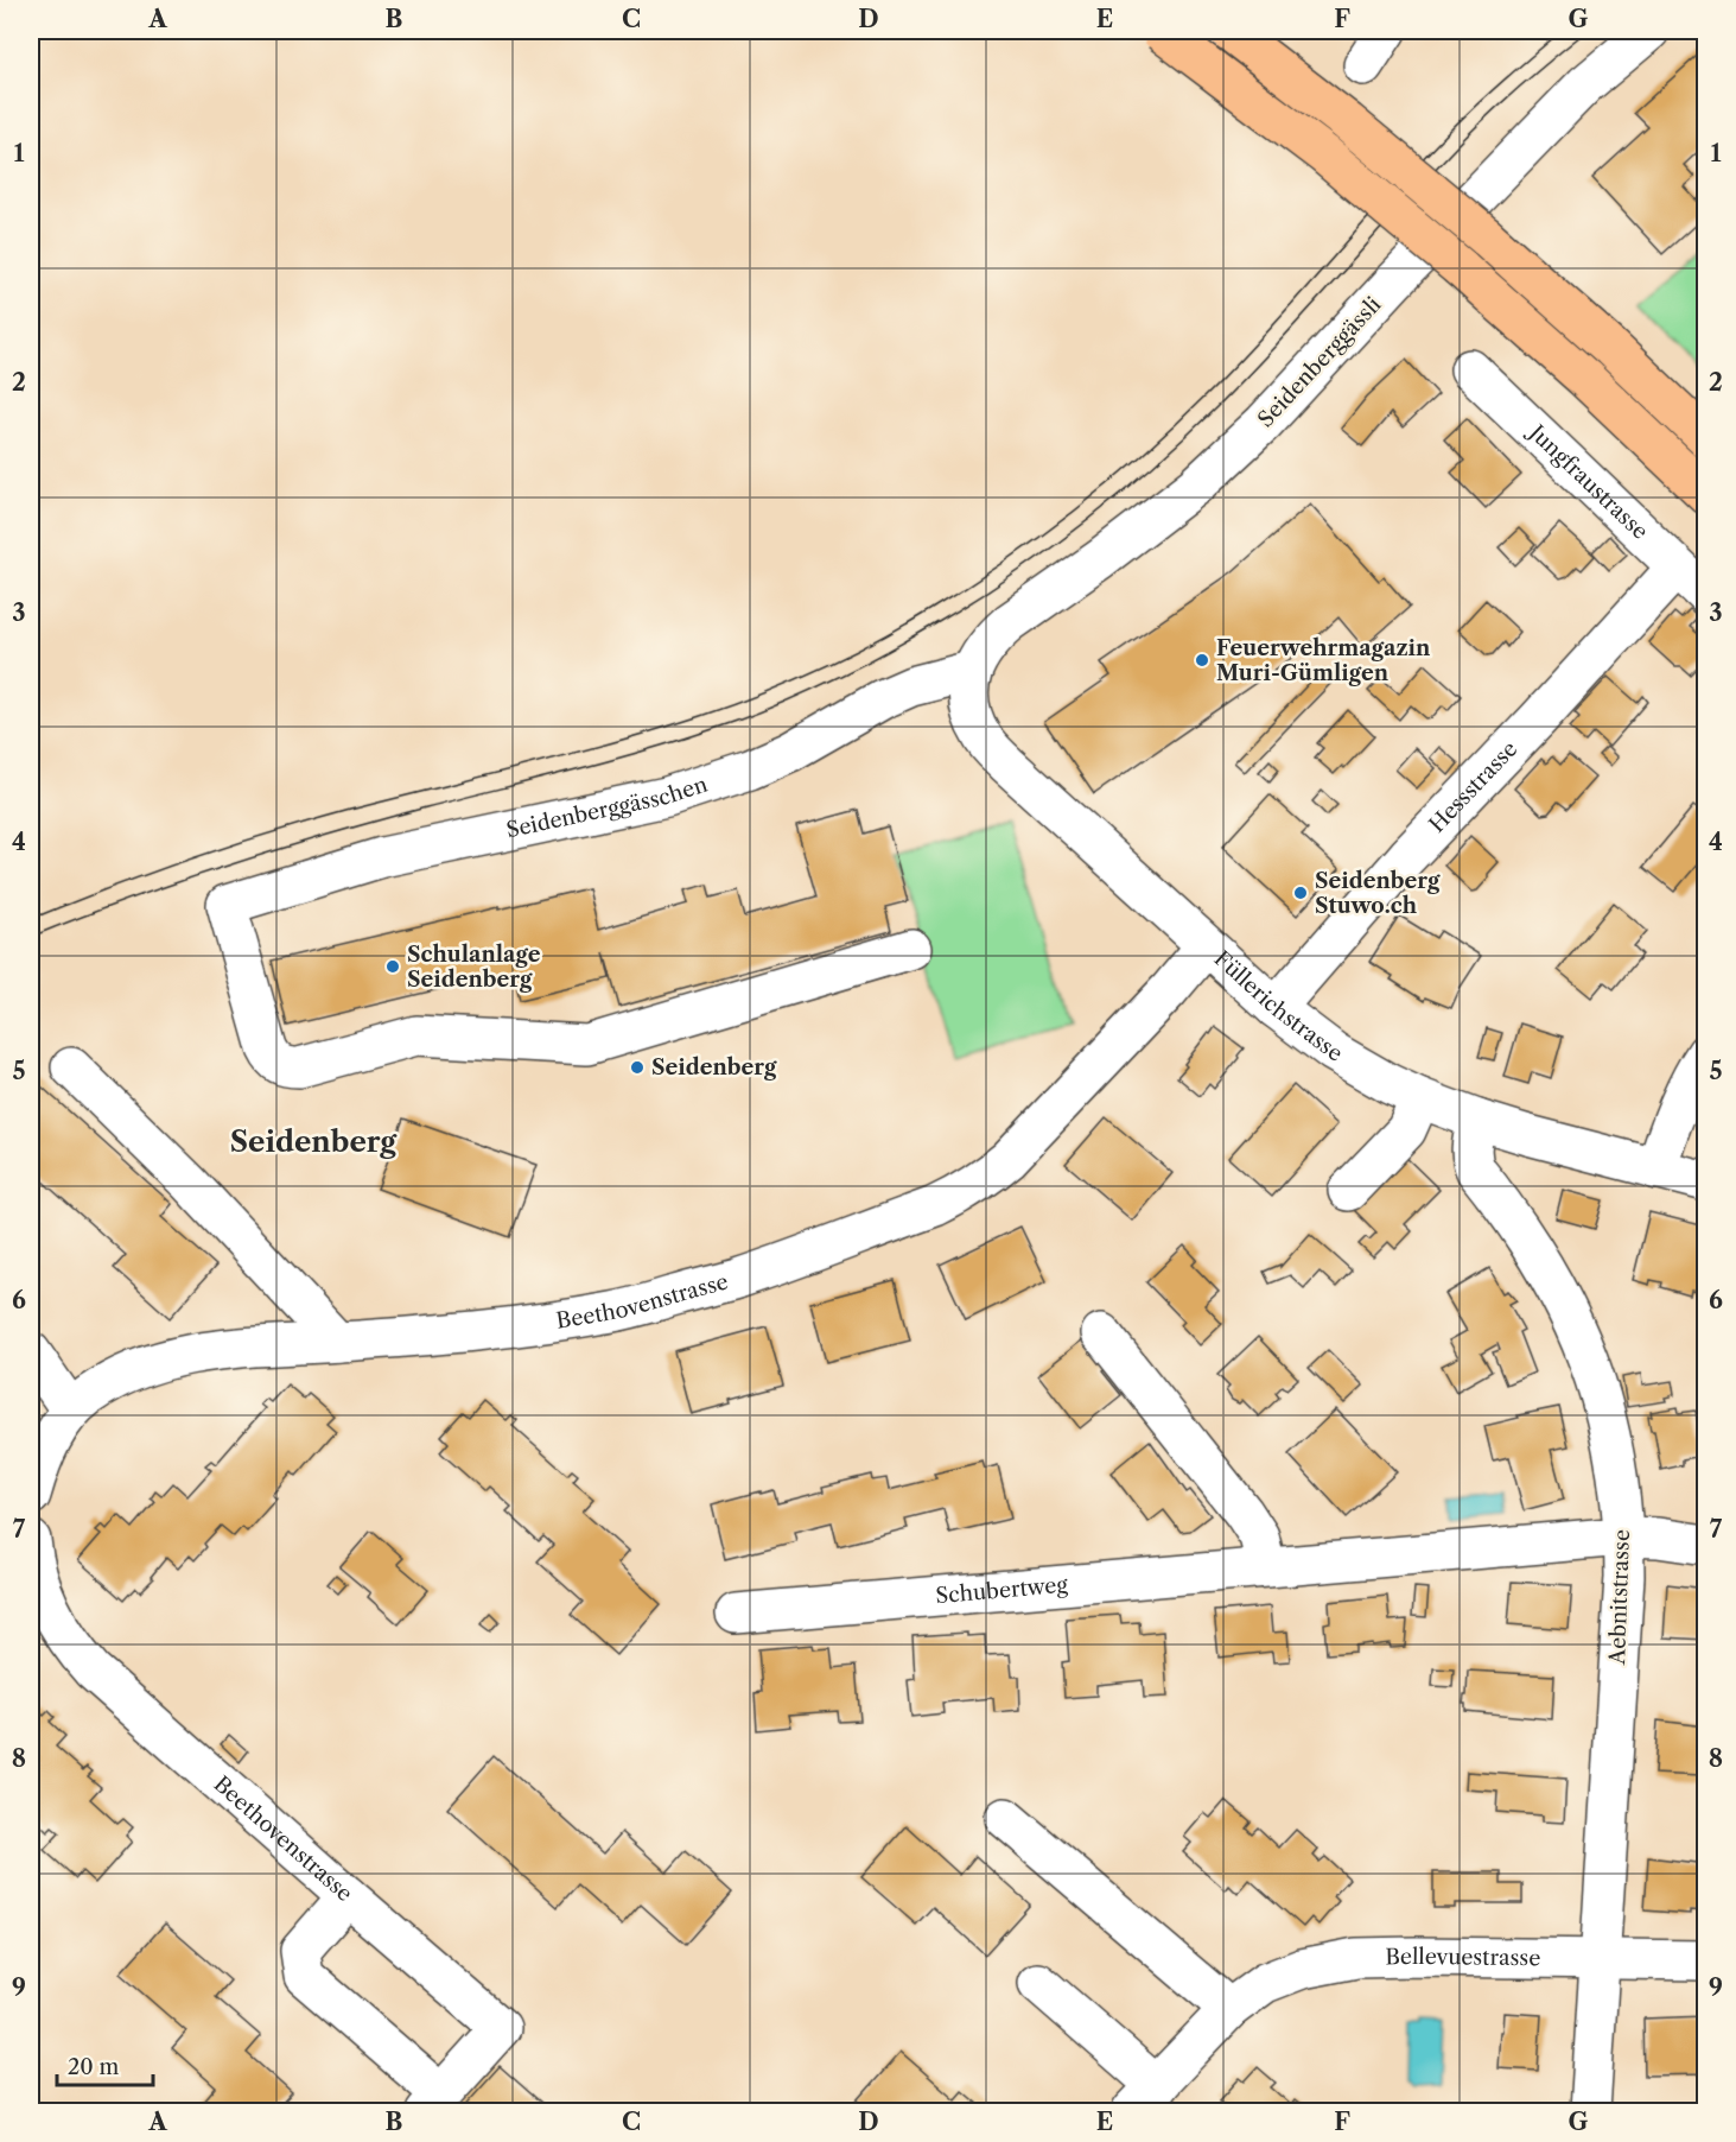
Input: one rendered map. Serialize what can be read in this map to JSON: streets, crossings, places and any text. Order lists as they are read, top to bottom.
{
  "streets": {
    "street": [
      "Seidenberggässli",
      "Jungfraustrasse",
      "Hessstrasse",
      "Seidenberggässchen",
      "Füllerichstrasse",
      "Beethovenstrasse",
      "Schubertweg",
      "Aebnitstrasse",
      "Bellevuestrasse"
    ]
  },
  "crossings": [
    ["Seidenberggässli", "Seidenberggässchen"],
    ["Seidenberggässli", "Füllerichstrasse"],
    ["Jungfraustrasse", "Hessstrasse"],
    ["Hessstrasse", "Füllerichstrasse"],
    ["Seidenberggässchen", "Füllerichstrasse"],
    ["Füllerichstrasse", "Beethovenstrasse"],
    ["Füllerichstrasse", "Aebnitstrasse"],
    ["Schubertweg", "Aebnitstrasse"],
    ["Aebnitstrasse", "Bellevuestrasse"]
  ],
  "districts": ["Seidenberg"],
  "places": [
    "Feuerwehrmagazin Muri-Gümligen",
    "Seidenberg Stuwo.ch",
    "Schulanlage Seidenberg",
    "Seidenberg"
  ],
  "scale_bar": "20 m",
  "grid": {
    "columns": [
      "A",
      "B",
      "C",
      "D",
      "E",
      "F",
      "G"
    ],
    "rows": [
      "1",
      "2",
      "3",
      "4",
      "5",
      "6",
      "7",
      "8",
      "9"
    ]
  }
}
